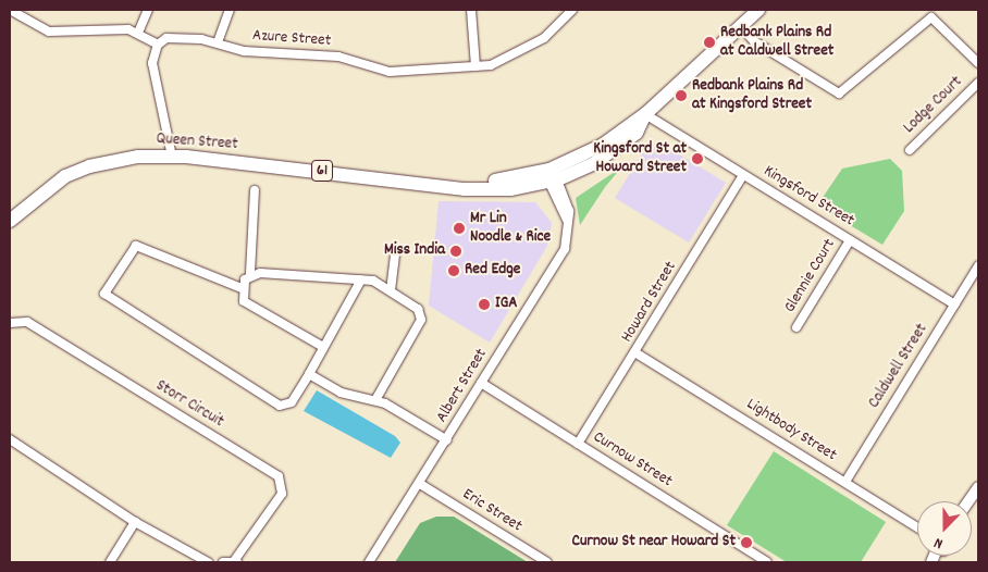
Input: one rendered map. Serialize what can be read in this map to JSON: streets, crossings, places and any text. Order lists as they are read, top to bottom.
{
  "streets": {
    "main road": ["Queen Street", "61"],
    "street": [
      "Azure Street",
      "Lodge Court",
      "Kingsford Street",
      "Glennie Court",
      "Howard Street",
      "Caldwell Street",
      "Albert Street",
      "Storr Circuit",
      "Lightbody Street",
      "Curnow Street",
      "Eric Street"
    ]
  },
  "crossings": [
    ["Queen Street", "61"],
    ["Queen Street", "Kingsford Street"],
    ["Queen Street", "Albert Street"],
    ["Kingsford Street", "Glennie Court"],
    ["Kingsford Street", "Howard Street"],
    ["Kingsford Street", "Caldwell Street"],
    ["Howard Street", "Lightbody Street"],
    ["Howard Street", "Curnow Street"],
    ["Caldwell Street", "Lightbody Street"],
    ["Albert Street", "Curnow Street"],
    ["Albert Street", "Eric Street"]
  ],
  "places": [
    "Redbank Plains Rd at Caldwell Street",
    "Redbank Plains Rd at Kingsford Street",
    "Kingsford St at Howard Street",
    "Mr Lin Noodle & Rice",
    "Miss India",
    "Red Edge",
    "IGA",
    "Curnow St near Howard St"
  ],
  "north": "bottom"
}
